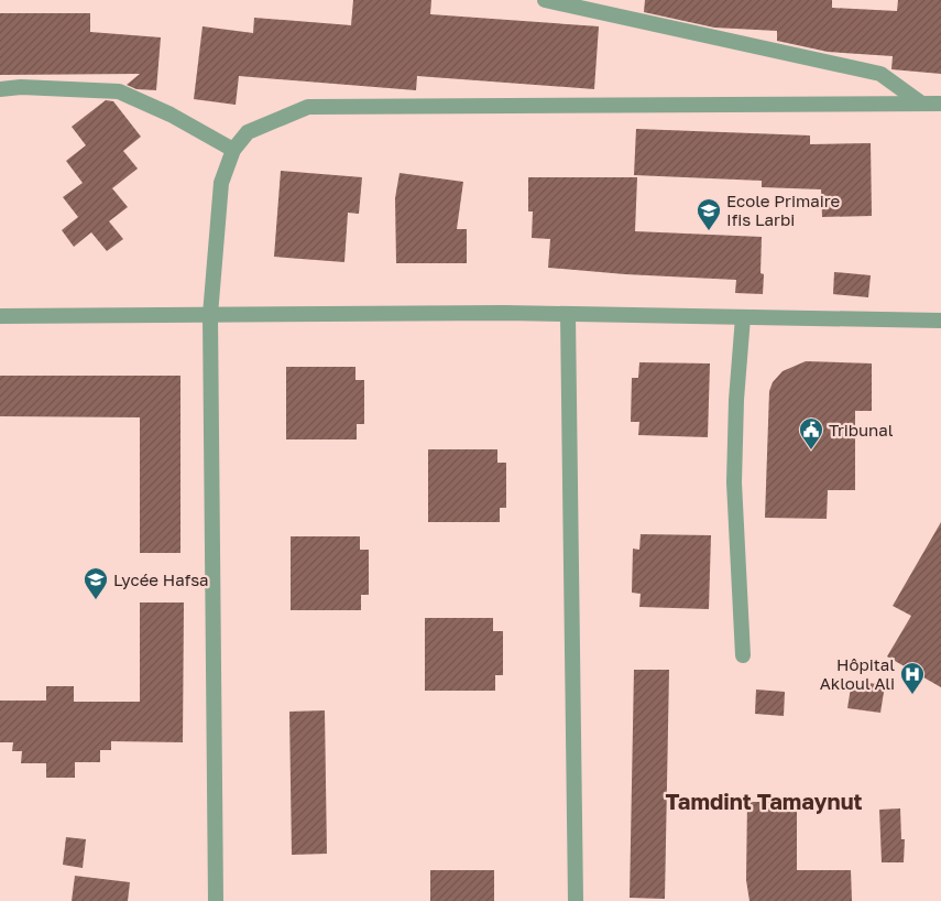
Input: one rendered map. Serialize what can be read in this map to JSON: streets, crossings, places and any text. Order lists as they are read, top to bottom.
{
  "districts": ["Tamdint Tamaynut"],
  "places": {
    "school or university": ["Ecole Primaire Ifis Larbi", "Lycée Hafsa"],
    "public building": ["Tribunal"],
    "hospital": ["Hôpital Akloul Ali"]
  }
}
